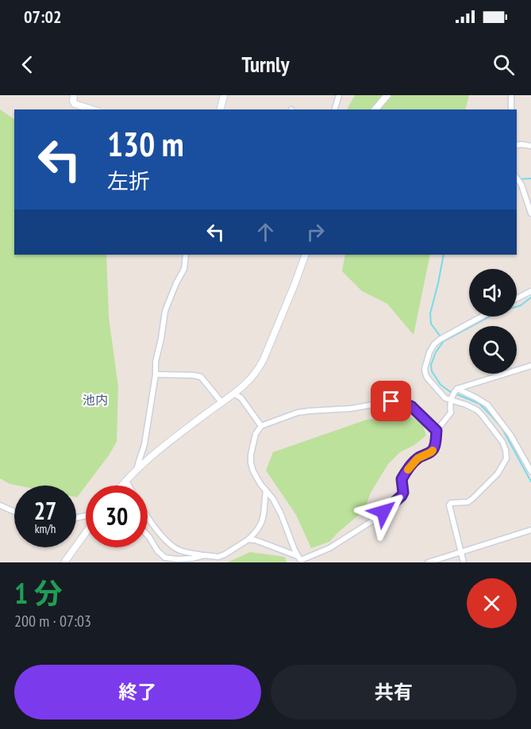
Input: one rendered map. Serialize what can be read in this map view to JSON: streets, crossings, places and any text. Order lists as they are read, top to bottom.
{
  "districts": ["池内"],
  "page": {
    "status": "07:02",
    "header": "Turnly",
    "turn": ["130 m", "左折"],
    "speed": "27 km/h",
    "limit": "30",
    "heading": ["1 分", "200 m · 07:03"],
    "buttons": ["終了", "共有"]
  }
}
